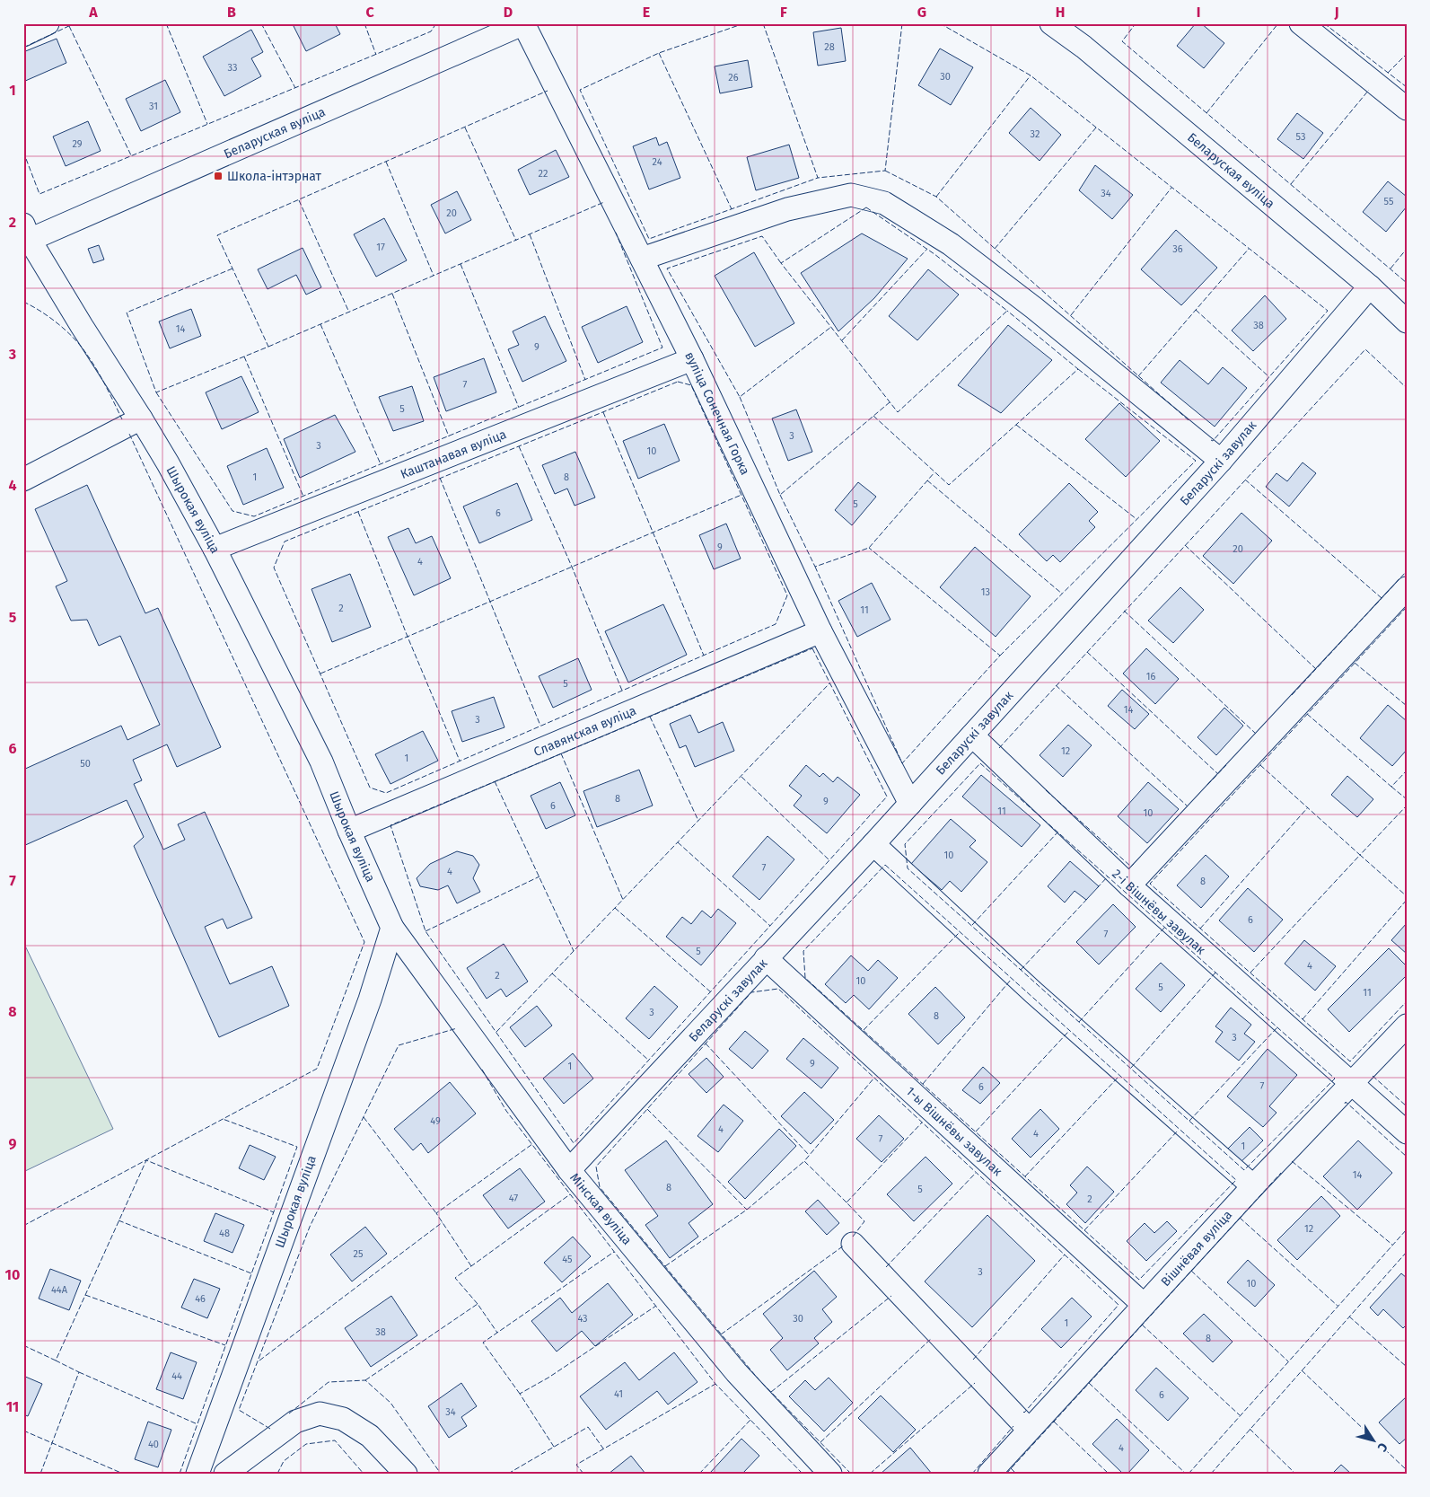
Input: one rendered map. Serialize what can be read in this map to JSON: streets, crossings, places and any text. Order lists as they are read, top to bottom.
{
  "streets": {
    "street": [
      "Беларуская вуліца",
      "вуліца Сонечная Горка",
      "Каштанавая вуліца",
      "Беларускі завулак",
      "Шырокая вуліца",
      "Славянская вуліца",
      "2-і Вішнёвы завулак",
      "1-ы Вішнёвы завулак",
      "Мінская вуліца",
      "Вішнёвая вуліца"
    ]
  },
  "crossings": [
    ["Беларуская вуліца", "вуліца Сонечная Горка"],
    ["Беларуская вуліца", "Беларускі завулак"],
    ["Беларуская вуліца", "Шырокая вуліца"],
    ["вуліца Сонечная Горка", "Каштанавая вуліца"],
    ["вуліца Сонечная Горка", "Беларускі завулак"],
    ["вуліца Сонечная Горка", "Славянская вуліца"],
    ["Каштанавая вуліца", "Шырокая вуліца"],
    ["Беларускі завулак", "2-і Вішнёвы завулак"],
    ["Беларускі завулак", "1-ы Вішнёвы завулак"],
    ["Беларускі завулак", "Мінская вуліца"],
    ["Шырокая вуліца", "Славянская вуліца"],
    ["Шырокая вуліца", "Мінская вуліца"],
    ["2-і Вішнёвы завулак", "Вішнёвая вуліца"],
    ["1-ы Вішнёвы завулак", "Вішнёвая вуліца"]
  ],
  "places": {
    "transit": ["Школа-інтэрнат"]
  },
  "house_numbers": [
    "28",
    "33",
    "30",
    "26",
    "31",
    "32",
    "53",
    "29",
    "24",
    "22",
    "34",
    "55",
    "20",
    "17",
    "36",
    "38",
    "14",
    "9",
    "7",
    "5",
    "3",
    "3",
    "10",
    "1",
    "8",
    "5",
    "6",
    "9",
    "20",
    "4",
    "13",
    "2",
    "11",
    "16",
    "5",
    "14",
    "3",
    "12",
    "1",
    "50",
    "8",
    "9",
    "6",
    "11",
    "10",
    "10",
    "7",
    "4",
    "8",
    "6",
    "7",
    "5",
    "4",
    "2",
    "10",
    "5",
    "11",
    "3",
    "8",
    "3",
    "9",
    "1",
    "7",
    "6",
    "49",
    "4",
    "4",
    "7",
    "1",
    "14",
    "8",
    "5",
    "47",
    "2",
    "12",
    "48",
    "25",
    "45",
    "3",
    "10",
    "44А",
    "46",
    "43",
    "30",
    "1",
    "38",
    "8",
    "44",
    "41",
    "6",
    "34",
    "40",
    "4"
  ],
  "north": "bottom right",
  "grid": {
    "columns": [
      "A",
      "B",
      "C",
      "D",
      "E",
      "F",
      "G",
      "H",
      "I",
      "J"
    ],
    "rows": [
      "1",
      "2",
      "3",
      "4",
      "5",
      "6",
      "7",
      "8",
      "9",
      "10",
      "11"
    ]
  }
}
